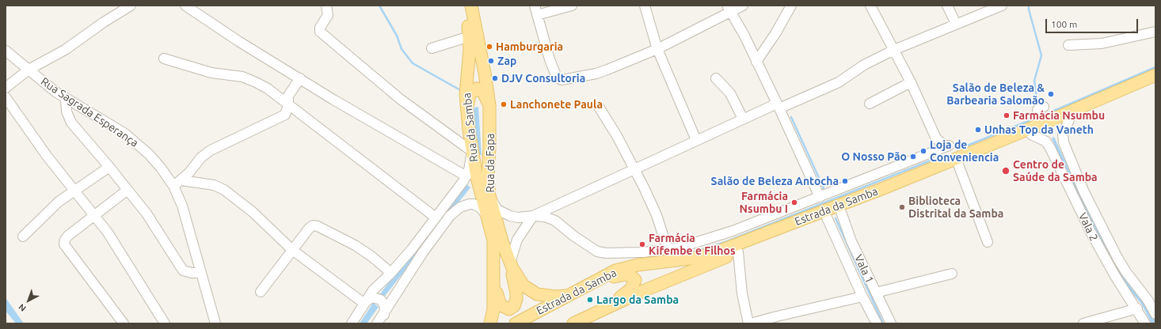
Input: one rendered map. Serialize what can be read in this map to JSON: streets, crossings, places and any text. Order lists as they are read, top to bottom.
{
  "streets": {
    "main road": ["Rua da Samba", "Rua da Fapa", "Estrada da Samba"],
    "street": ["Rua Sagrada Esperança", "Vala 2", "Vala 1"]
  },
  "crossings": [
    ["Rua da Fapa", "Estrada da Samba"],
    ["Estrada da Samba", "Vala 2"],
    ["Estrada da Samba", "Vala 1"]
  ],
  "places": [
    "Hamburgaria",
    "Zap",
    "DJV Consultoria",
    "Salão de Beleza & Barbearia Salomão",
    "Lanchonete Paula",
    "Farmácia Nsumbu",
    "Unhas Top da Vaneth",
    "Loja de Conveniencia",
    "O Nosso Pão",
    "Centro de Saúde da Samba",
    "Salão de Beleza Antocha",
    "Farmácia Nsumbu I",
    "Biblioteca Distrital da Samba",
    "Farmácia Kifembe e Filhos",
    "Largo da Samba"
  ],
  "scale_bar": "100 m",
  "north": "bottom left"
}
